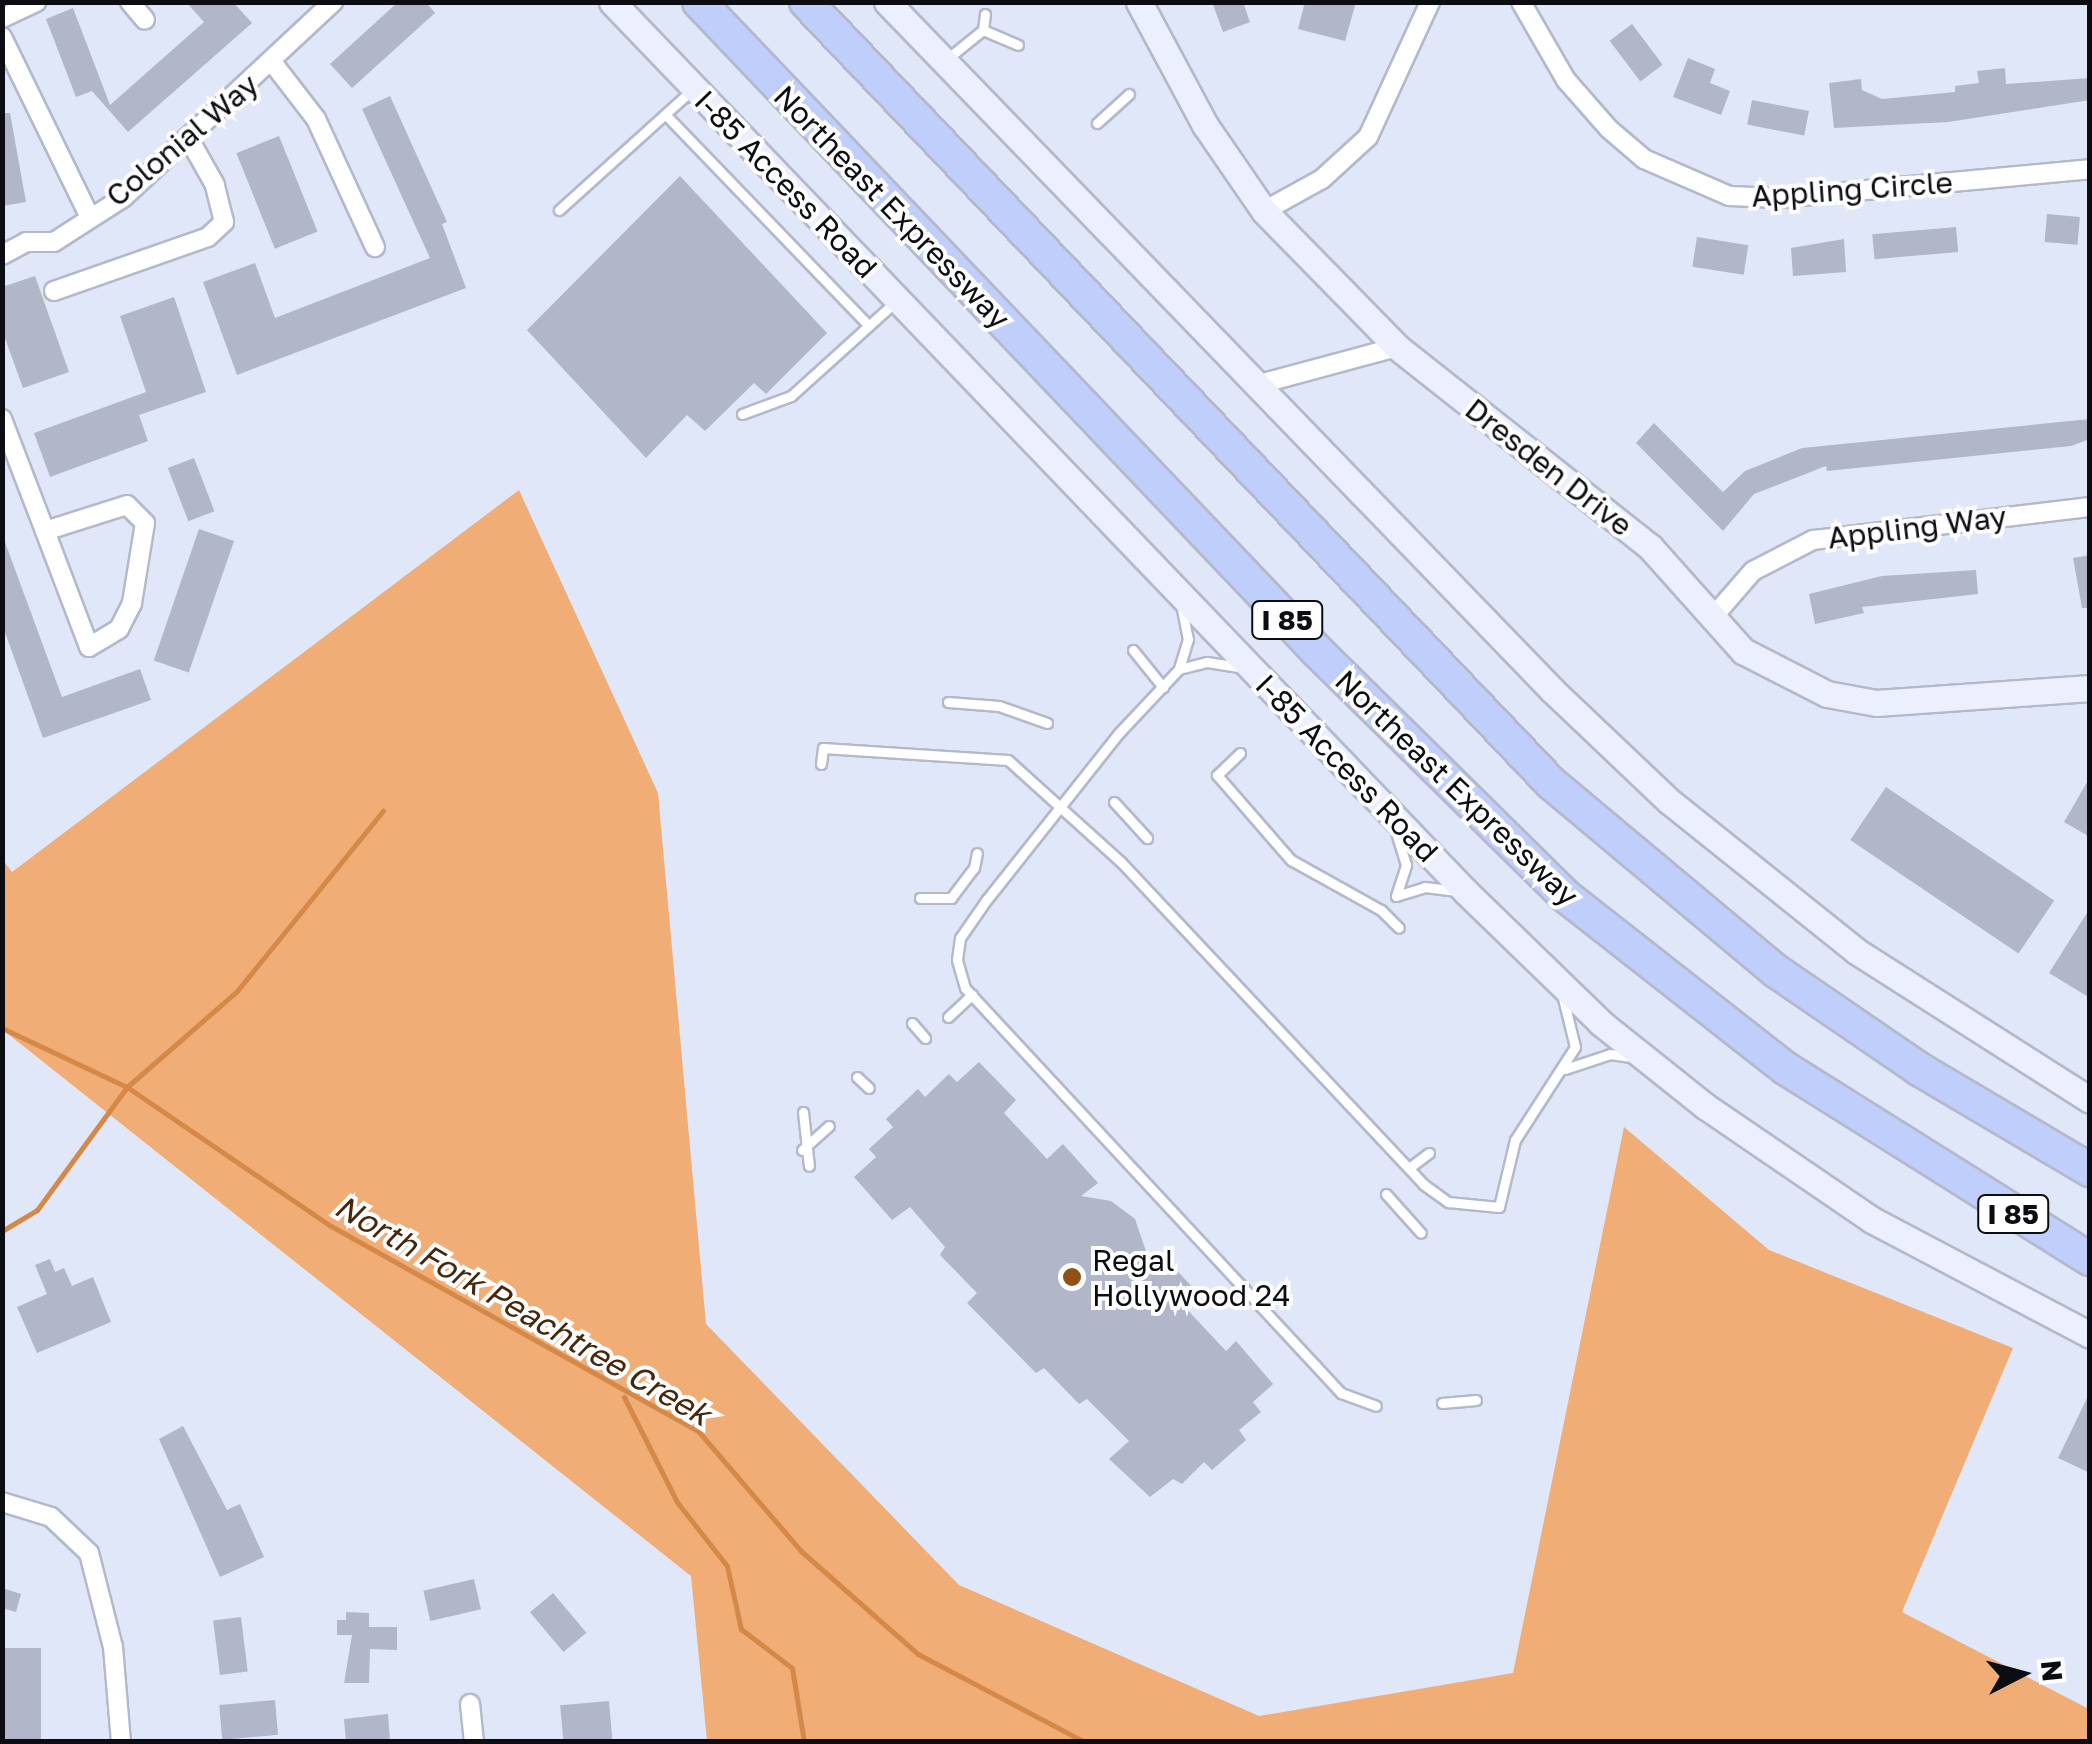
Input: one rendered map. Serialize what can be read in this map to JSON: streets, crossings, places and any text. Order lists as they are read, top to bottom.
{
  "streets": {
    "highway": ["Northeast Expressway", "I 85"],
    "main road": ["I-85 Access Road", "Dresden Drive"],
    "street": ["Colonial Way", "Appling Circle", "Appling Way"]
  },
  "crossings": [
    ["Dresden Drive", "Appling Way"]
  ],
  "water": ["North Fork Peachtree Creek"],
  "places": ["Regal Hollywood 24"],
  "north": "right"
}
